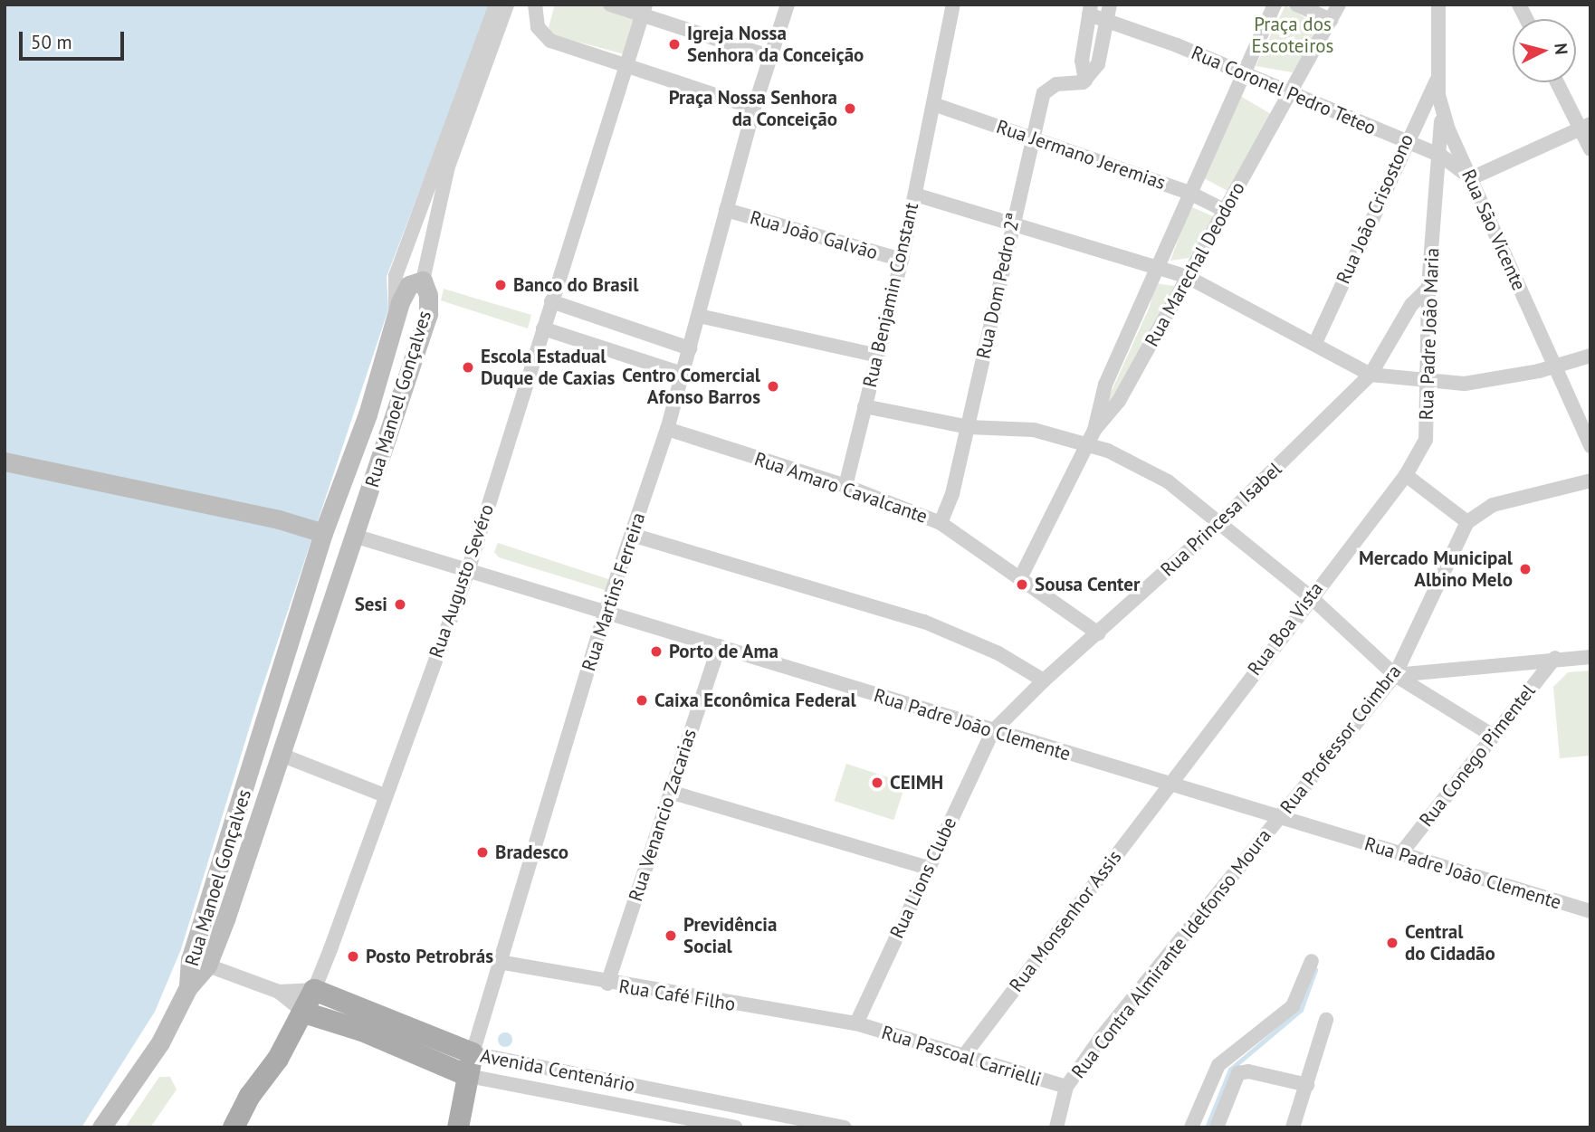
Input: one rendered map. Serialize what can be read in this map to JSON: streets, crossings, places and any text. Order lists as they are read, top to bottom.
{
  "streets": {
    "main road": ["Rua Augusto Sevéro", "Rua Martins Ferreira", "Avenida Centenário"],
    "street": [
      "Rua Coronel Pedro Teteo",
      "Rua Jermano Jeremias",
      "Rua João Crisostono",
      "Rua São Vicente",
      "Rua João Galvão",
      "Rua Marechal Deodoro",
      "Rua Dom Pedro 2ª",
      "Rua Benjamin Constant",
      "Rua Padre João Maria",
      "Rua Manoel Gonçalves",
      "Rua Amaro Cavalcante",
      "Rua Princesa Isabel",
      "Rua Boa Vista",
      "Rua Padre João Clemente",
      "Rua Professor Coimbra",
      "Rua Conego Pimentel",
      "Rua Venancio Zacarias",
      "Rua Lions Clube",
      "Rua Monsenhor Assis",
      "Rua Contra Almirante Idelfonso Moura",
      "Rua Café Filho",
      "Rua Pascoal Carrielli"
    ]
  },
  "crossings": [
    ["Rua Coronel Pedro Teteo", "Rua João Crisostono"],
    ["Rua Coronel Pedro Teteo", "Rua São Vicente"],
    ["Rua Coronel Pedro Teteo", "Rua Marechal Deodoro"],
    ["Rua Coronel Pedro Teteo", "Rua Padre João Maria"],
    ["Rua Jermano Jeremias", "Rua Marechal Deodoro"],
    ["Rua Jermano Jeremias", "Rua Dom Pedro 2ª"],
    ["Rua Jermano Jeremias", "Rua Benjamin Constant"],
    ["Rua João Crisostono", "Rua São Vicente"],
    ["Rua São Vicente", "Rua Padre João Maria"],
    ["Rua João Galvão", "Rua Benjamin Constant"],
    ["Rua João Galvão", "Rua Martins Ferreira"],
    ["Rua Marechal Deodoro", "Rua Amaro Cavalcante"],
    ["Rua Dom Pedro 2ª", "Rua Amaro Cavalcante"],
    ["Rua Benjamin Constant", "Rua Amaro Cavalcante"],
    ["Rua Padre João Maria", "Rua Princesa Isabel"],
    ["Rua Padre João Maria", "Rua Boa Vista"],
    ["Rua Manoel Gonçalves", "Rua Padre João Clemente"],
    ["Rua Manoel Gonçalves", "Avenida Centenário"],
    ["Rua Amaro Cavalcante", "Rua Princesa Isabel"],
    ["Rua Amaro Cavalcante", "Rua Martins Ferreira"],
    ["Rua Princesa Isabel", "Rua Padre João Clemente"],
    ["Rua Princesa Isabel", "Rua Lions Clube"],
    ["Rua Augusto Sevéro", "Rua Padre João Clemente"],
    ["Rua Augusto Sevéro", "Avenida Centenário"],
    ["Rua Martins Ferreira", "Rua Padre João Clemente"],
    ["Rua Martins Ferreira", "Rua Café Filho"],
    ["Rua Martins Ferreira", "Avenida Centenário"],
    ["Rua Boa Vista", "Rua Padre João Clemente"],
    ["Rua Boa Vista", "Rua Monsenhor Assis"],
    ["Rua Padre João Clemente", "Rua Professor Coimbra"],
    ["Rua Padre João Clemente", "Rua Conego Pimentel"],
    ["Rua Padre João Clemente", "Rua Venancio Zacarias"],
    ["Rua Padre João Clemente", "Rua Lions Clube"],
    ["Rua Padre João Clemente", "Rua Monsenhor Assis"],
    ["Rua Padre João Clemente", "Rua Contra Almirante Idelfonso Moura"],
    ["Rua Professor Coimbra", "Rua Contra Almirante Idelfonso Moura"],
    ["Rua Venancio Zacarias", "Rua Café Filho"],
    ["Rua Lions Clube", "Rua Café Filho"],
    ["Rua Lions Clube", "Rua Pascoal Carrielli"],
    ["Rua Monsenhor Assis", "Rua Pascoal Carrielli"],
    ["Rua Contra Almirante Idelfonso Moura", "Rua Pascoal Carrielli"],
    ["Rua Café Filho", "Rua Pascoal Carrielli"]
  ],
  "parks": ["Praça dos Escoteiros"],
  "places": [
    "Igreja Nossa Senhora da Conceição",
    "Praça Nossa Senhora da Conceição",
    "Banco do Brasil",
    "Escola Estadual Duque de Caxias",
    "Centro Comercial Afonso Barros",
    "Mercado Municipal Albino Melo",
    "Sousa Center",
    "Sesi",
    "Porto de Ama",
    "Caixa Econômica Federal",
    "CEIMH",
    "Bradesco",
    "Previdência Social",
    "Central do Cidadão",
    "Posto Petrobrás"
  ],
  "scale_bar": "50 m",
  "north": "right"
}
